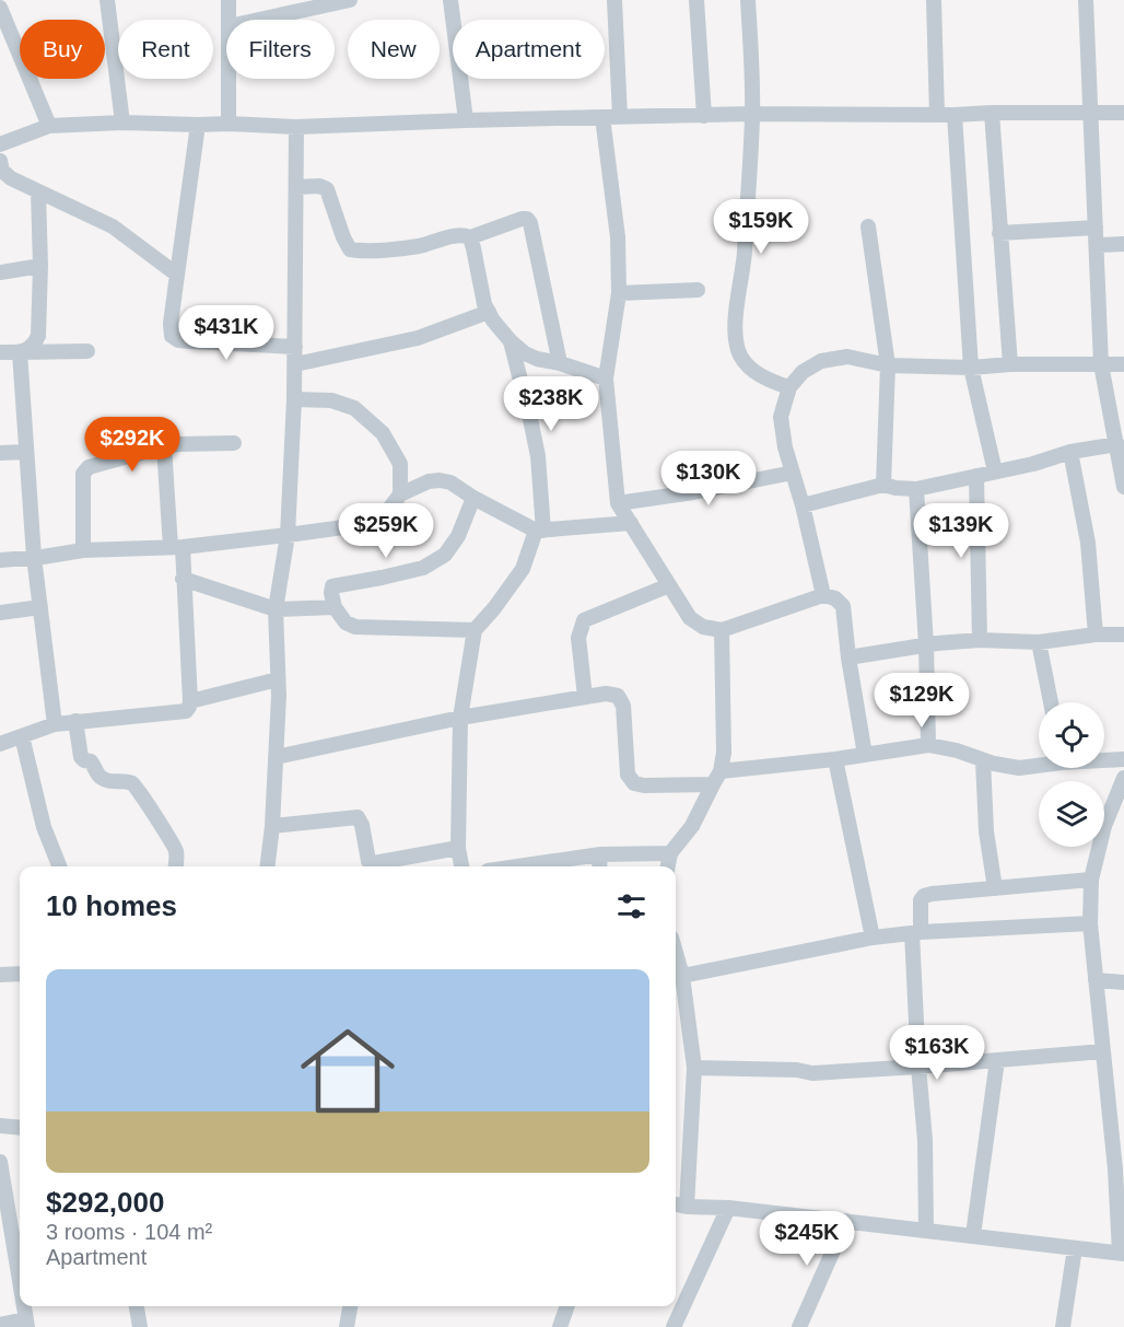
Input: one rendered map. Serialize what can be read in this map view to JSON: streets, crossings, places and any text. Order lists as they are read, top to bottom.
{
  "page": {
    "chip": [
      "Buy",
      "Rent",
      "Filters",
      "New",
      "Apartment"
    ],
    "price": [
      "$159K",
      "$431K",
      "$238K",
      "$292K",
      "$130K",
      "$259K",
      "$139K",
      "$129K",
      "$163K",
      "$245K"
    ],
    "heading": "10 homes",
    "list": [
      {
        "name": "$292,000",
        "note": "3 rooms · 104 m² · Apartment"
      }
    ]
  }
}
